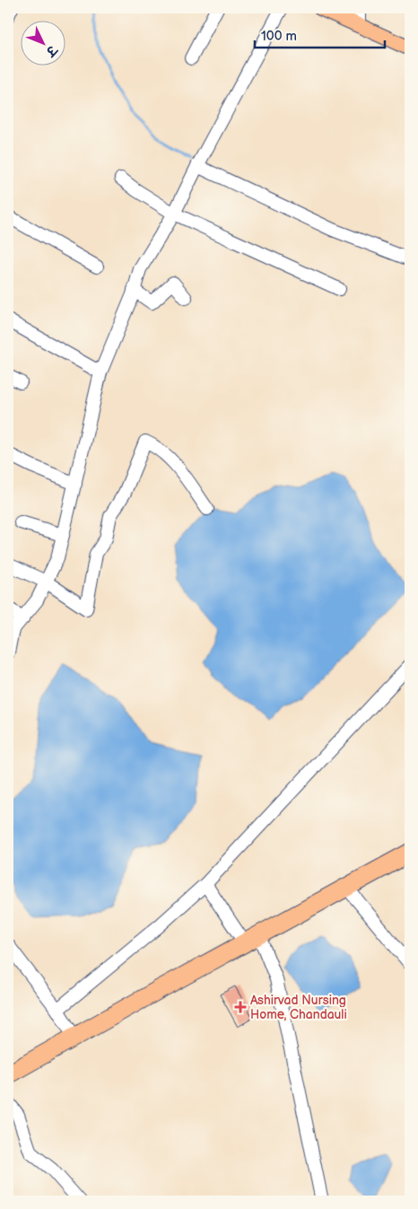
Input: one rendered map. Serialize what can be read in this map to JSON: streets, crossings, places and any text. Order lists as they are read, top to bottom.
{
  "places": {
    "health": ["Ashirvad Nursing Home, Chandauli"]
  },
  "scale_bar": "100 m",
  "north": "bottom right"
}
